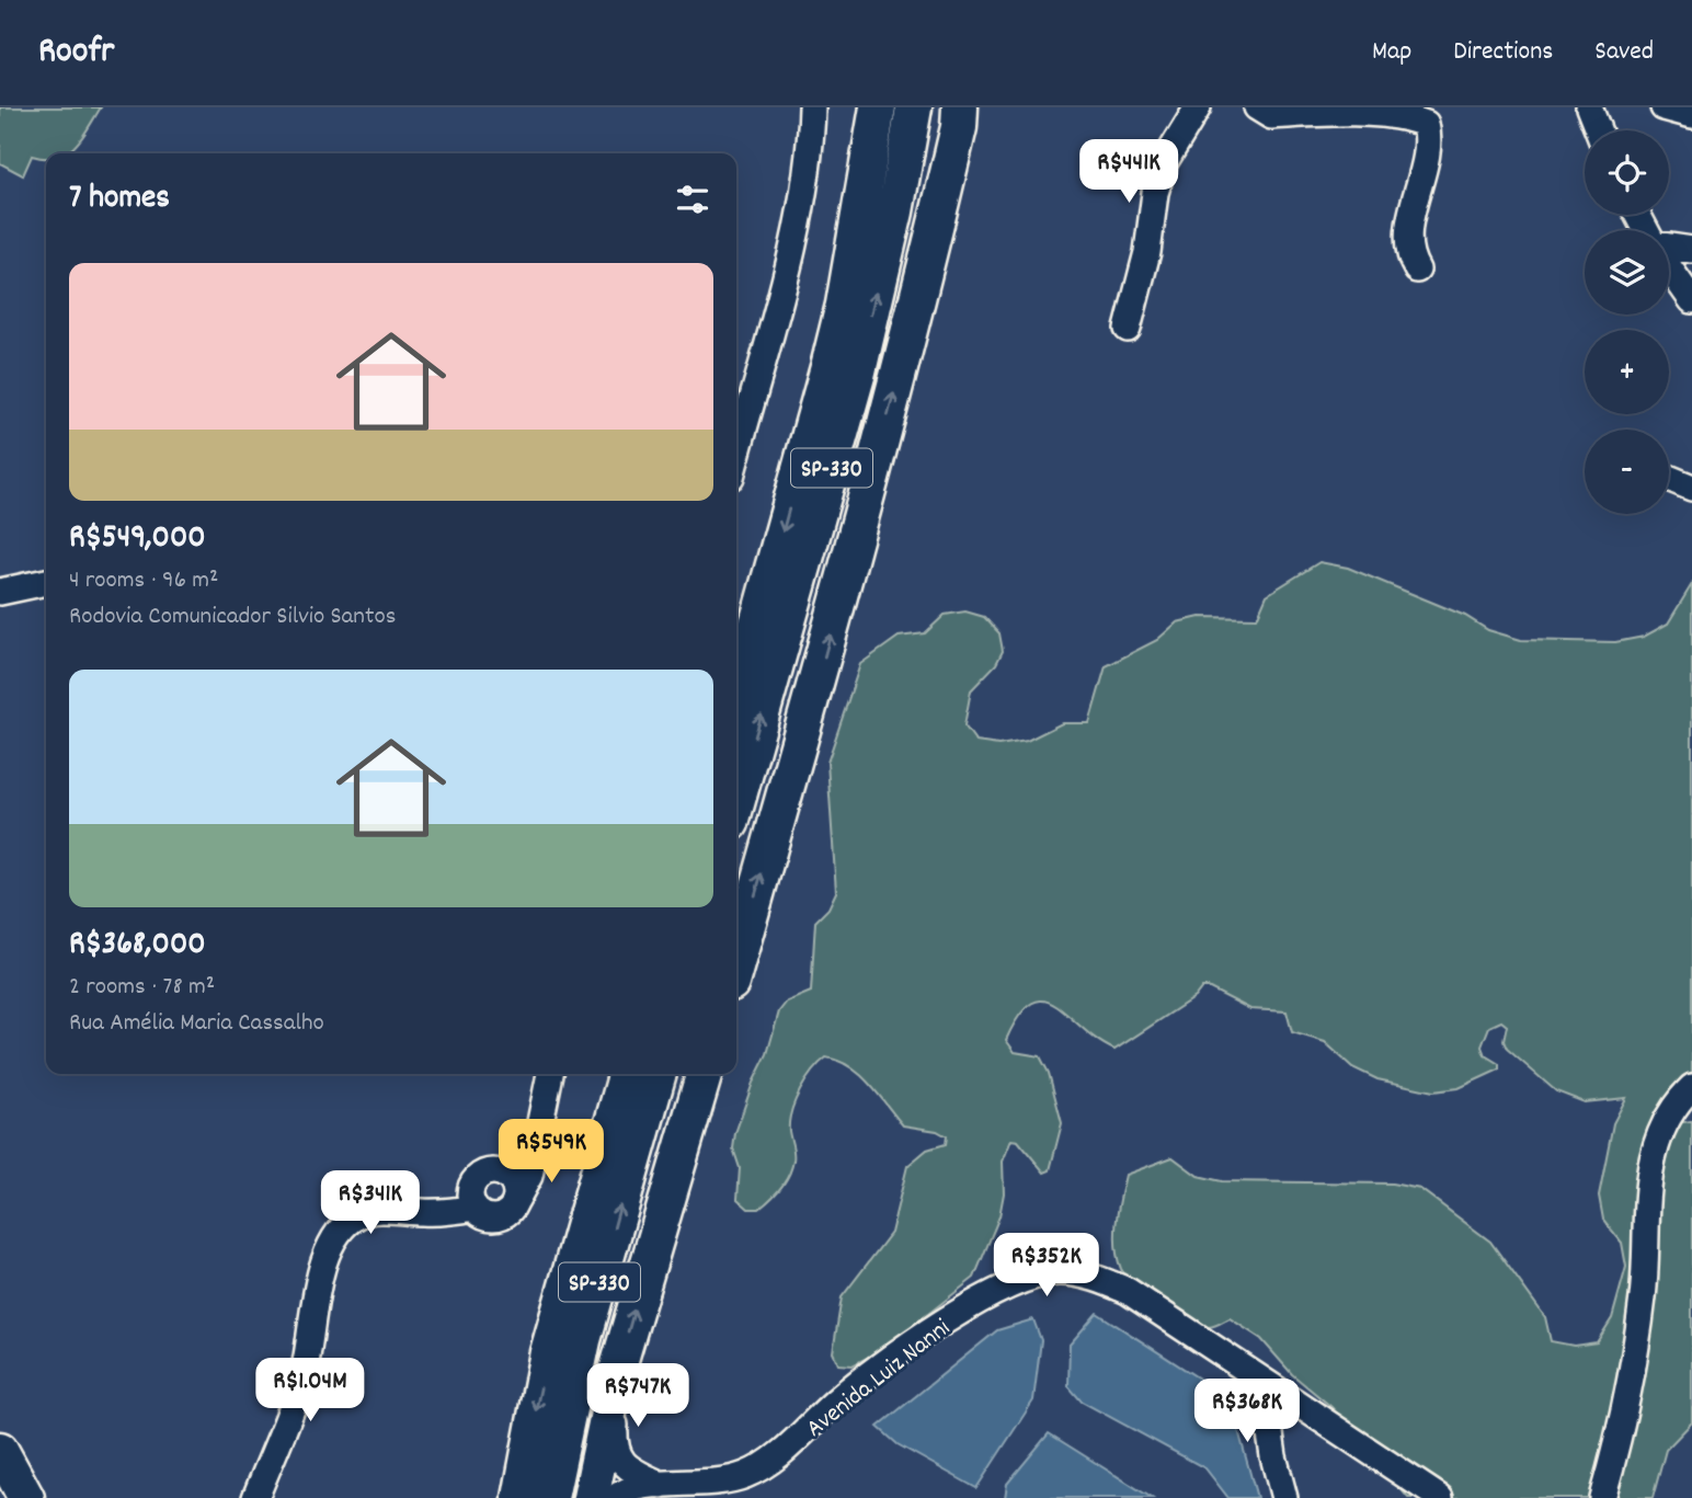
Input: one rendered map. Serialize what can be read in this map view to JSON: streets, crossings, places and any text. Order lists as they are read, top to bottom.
{
  "streets": {
    "highway": ["SP-330"],
    "street": ["Avenida Luiz Nanni"]
  },
  "page": {
    "header": "Roofr",
    "nav": ["Map", "Directions", "Saved"],
    "map_buttons": ["+", "−"],
    "price": [
      "R$441K",
      "R$549K",
      "R$341K",
      "R$352K",
      "R$1.04M",
      "R$747K",
      "R$368K"
    ],
    "heading": "7 homes",
    "list": [
      {
        "name": "R$549,000",
        "note": "4 rooms · 96 m² · Rodovia Comunicador Silvio Santos"
      },
      {
        "name": "R$368,000",
        "note": "2 rooms · 78 m² · Rua Amélia Maria Cassalho"
      }
    ]
  }
}
